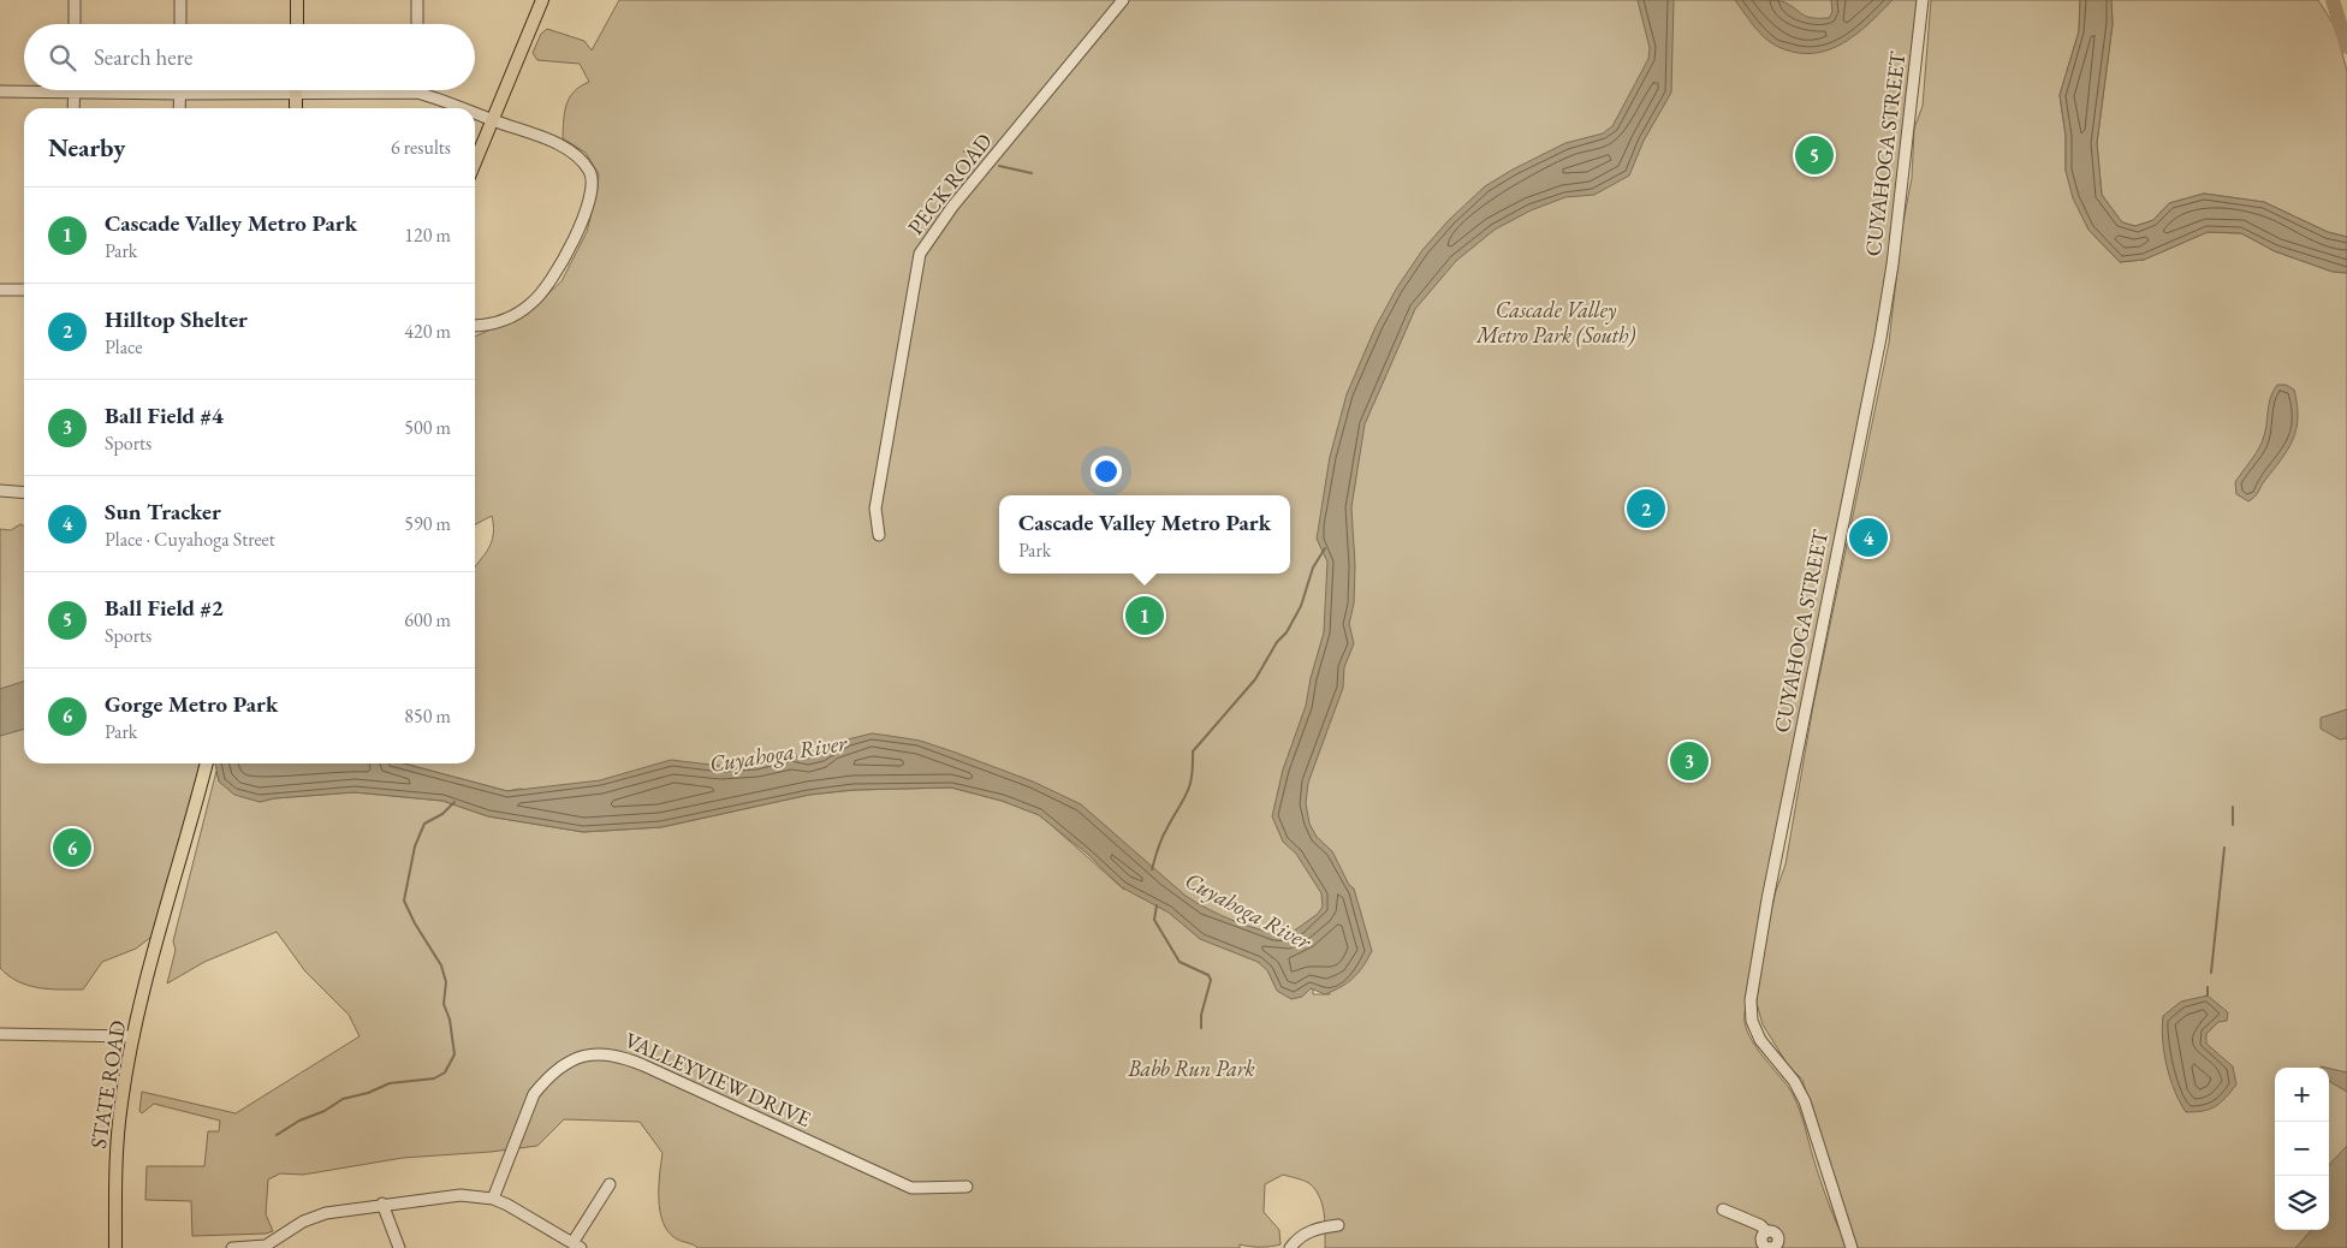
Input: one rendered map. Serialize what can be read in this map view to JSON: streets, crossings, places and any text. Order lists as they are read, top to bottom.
{
  "streets": {
    "main road": ["STATE ROAD"],
    "street": ["CUYAHOGA STREET", "PECK ROAD", "VALLEYVIEW DRIVE"]
  },
  "water": ["Cuyahoga River"],
  "parks": ["Cascade Valley Metro Park (South)", "Babb Run Park"],
  "page": {
    "search": "Search here",
    "heading": ["Nearby", "6 results"],
    "pins": [
      "5",
      "2",
      "4",
      "1",
      "3",
      "6"
    ],
    "list": [
      {
        "mark": "1",
        "name": "Cascade Valley Metro Park",
        "note": "Park",
        "value": "120 m"
      },
      {
        "mark": "2",
        "name": "Hilltop Shelter",
        "note": "Place",
        "value": "420 m"
      },
      {
        "mark": "3",
        "name": "Ball Field #4",
        "note": "Sports",
        "value": "500 m"
      },
      {
        "mark": "4",
        "name": "Sun Tracker",
        "note": "Place · Cuyahoga Street",
        "value": "590 m"
      },
      {
        "mark": "5",
        "name": "Ball Field #2",
        "note": "Sports",
        "value": "600 m"
      },
      {
        "mark": "6",
        "name": "Gorge Metro Park",
        "note": "Park",
        "value": "850 m"
      }
    ],
    "popup": ["Cascade Valley Metro Park", "Park"],
    "map_buttons": ["+", "−"]
  }
}
